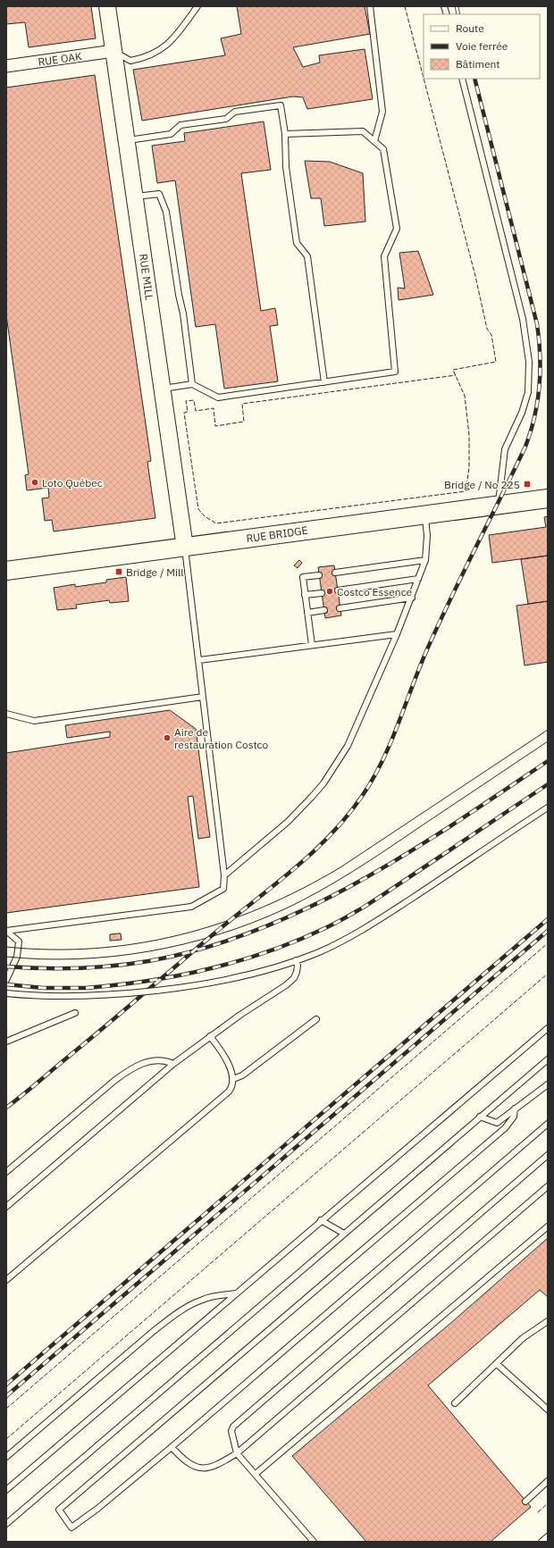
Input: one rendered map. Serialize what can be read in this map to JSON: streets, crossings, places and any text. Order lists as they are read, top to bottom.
{
  "streets": {
    "main road": ["RUE BRIDGE"],
    "street": ["RUE OAK", "RUE MILL"]
  },
  "crossings": [
    ["RUE OAK", "RUE MILL"],
    ["RUE MILL", "RUE BRIDGE"]
  ],
  "places": {
    "other": ["Loto Québec", "Costco Essence", "Aire de restauration Costco"],
    "transit": ["Bridge / No 225", "Bridge / Mill"]
  },
  "legend": ["Route", "Voie ferrée", "Bâtiment"]
}
